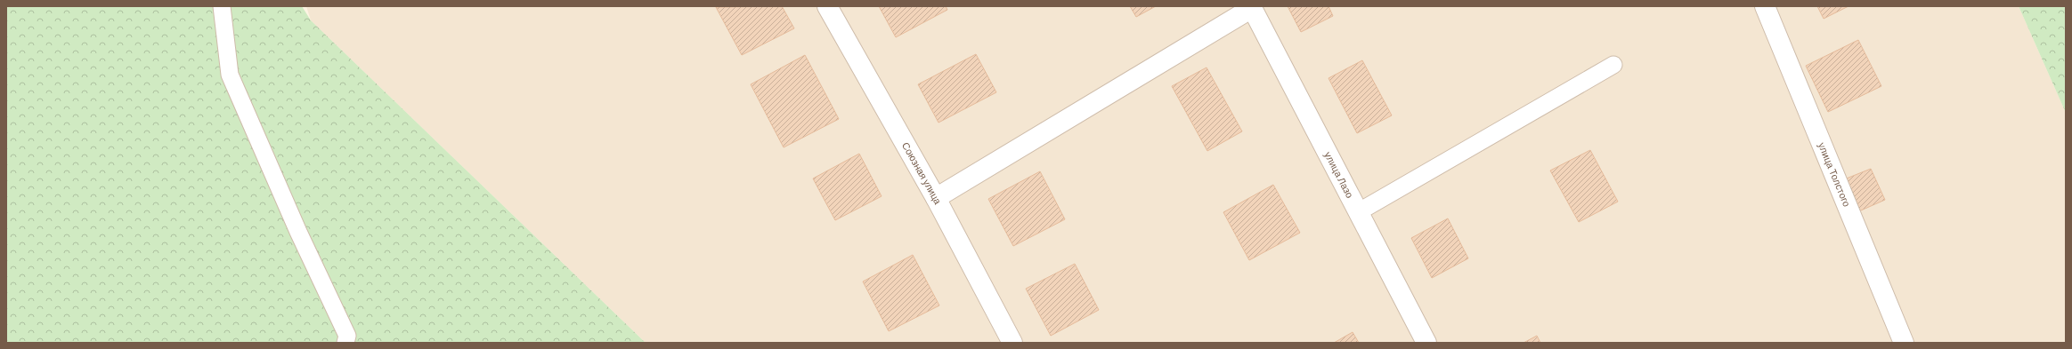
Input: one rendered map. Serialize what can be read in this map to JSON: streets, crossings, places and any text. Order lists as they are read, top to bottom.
{
  "streets": {
    "street": ["Союзная улица", "улица Толстого", "улица Лазо"]
  }
}
